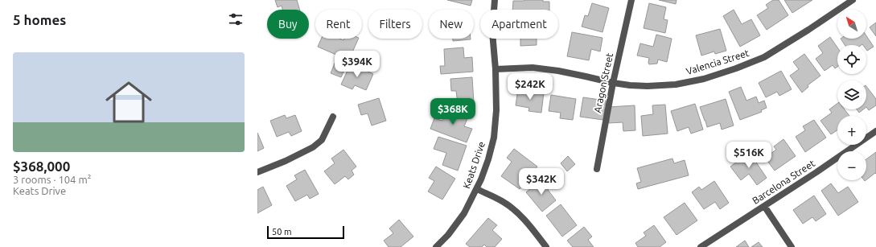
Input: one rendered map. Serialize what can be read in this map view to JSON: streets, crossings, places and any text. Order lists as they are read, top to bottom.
{
  "streets": {
    "street": [
      "Valencia Street",
      "Aragon Street",
      "Keats Drive",
      "Barcelona Street"
    ]
  },
  "crossings": [
    ["Valencia Street", "Aragon Street"],
    ["Valencia Street", "Keats Drive"]
  ],
  "scale_bar": "50 m",
  "north": "top left",
  "page": {
    "heading": "5 homes",
    "map_buttons": ["+", "−"],
    "chip": [
      "Buy",
      "Rent",
      "Filters",
      "New",
      "Apartment"
    ],
    "list": [
      {
        "name": "$368,000",
        "note": "3 rooms · 104 m² · Keats Drive"
      }
    ],
    "price": [
      "$394K",
      "$242K",
      "$368K",
      "$516K",
      "$342K"
    ],
    "scale": "50 m"
  }
}
